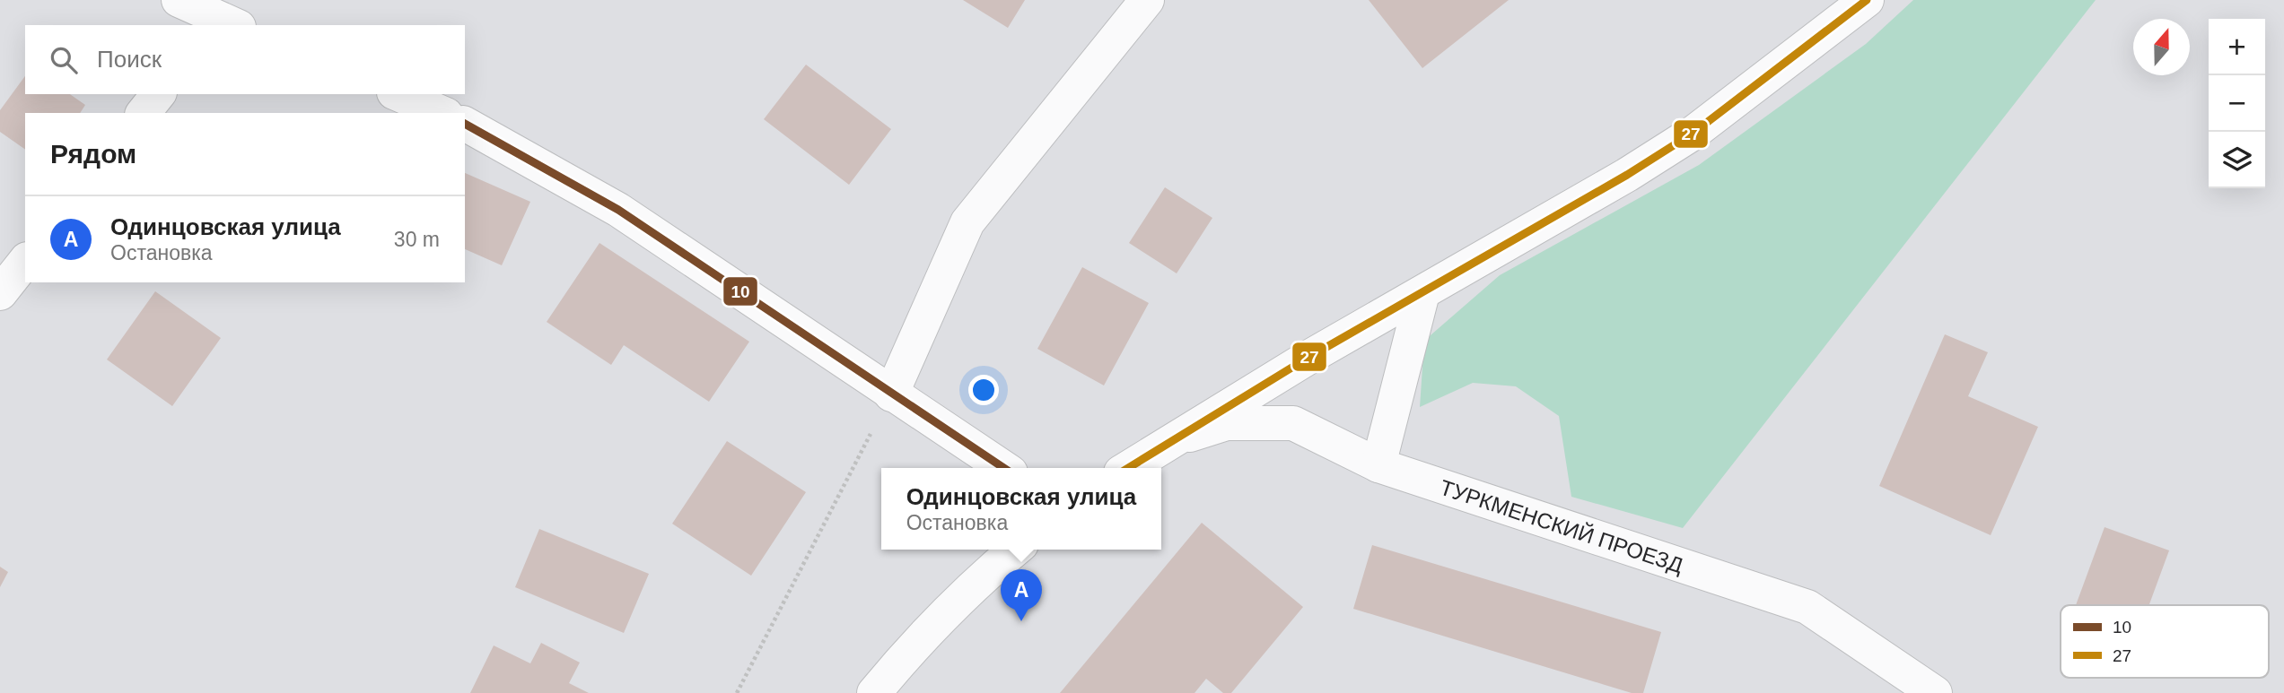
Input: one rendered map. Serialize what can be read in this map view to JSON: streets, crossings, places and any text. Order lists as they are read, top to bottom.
{
  "streets": {
    "street": ["ТУРКМЕНСКИЙ ПРОЕЗД"]
  },
  "lines": ["transit line 27", "transit line 10"],
  "legend": ["10", "27"],
  "north": "top",
  "page": {
    "map_buttons": ["+", "−"],
    "search": "Поиск",
    "heading": "Рядом",
    "list": [
      {
        "mark": "A",
        "name": "Одинцовская улица",
        "note": "Остановка",
        "value": "30 m"
      }
    ],
    "popup": ["Одинцовская улица", "Остановка"],
    "pins": "A"
  }
}
